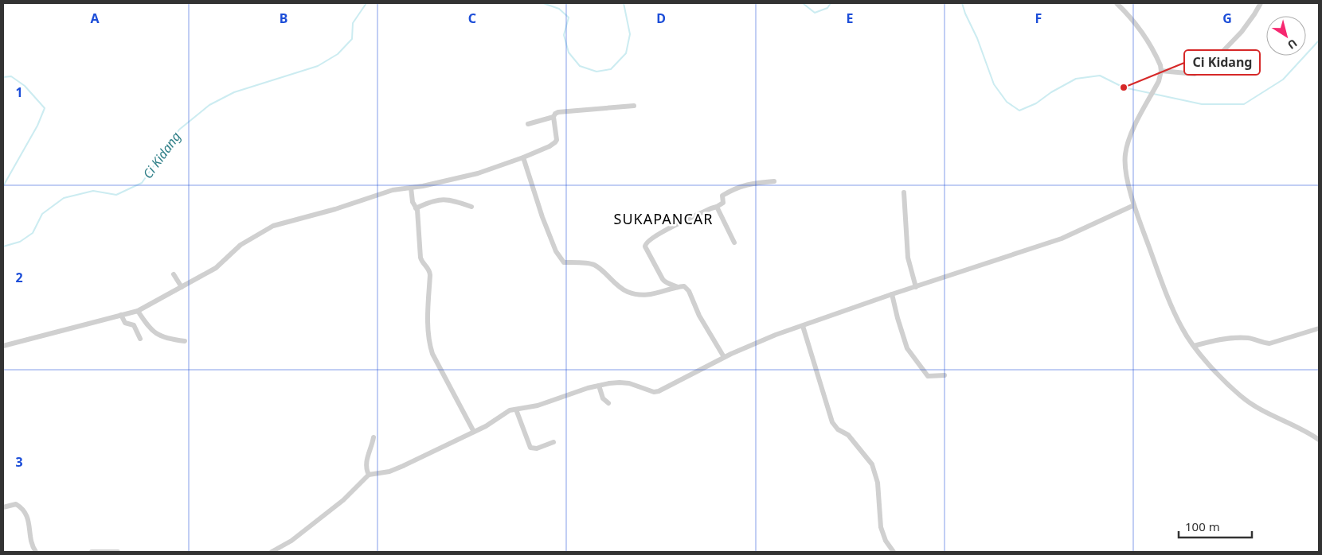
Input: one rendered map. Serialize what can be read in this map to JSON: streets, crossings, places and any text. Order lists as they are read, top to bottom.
{
  "districts": ["SUKAPANCAR"],
  "water": ["Ci Kidang"],
  "places": ["Ci Kidang"],
  "scale_bar": "100 m",
  "north": "bottom right",
  "grid": {
    "columns": [
      "A",
      "B",
      "C",
      "D",
      "E",
      "F",
      "G"
    ],
    "rows": ["1", "2", "3"]
  }
}
